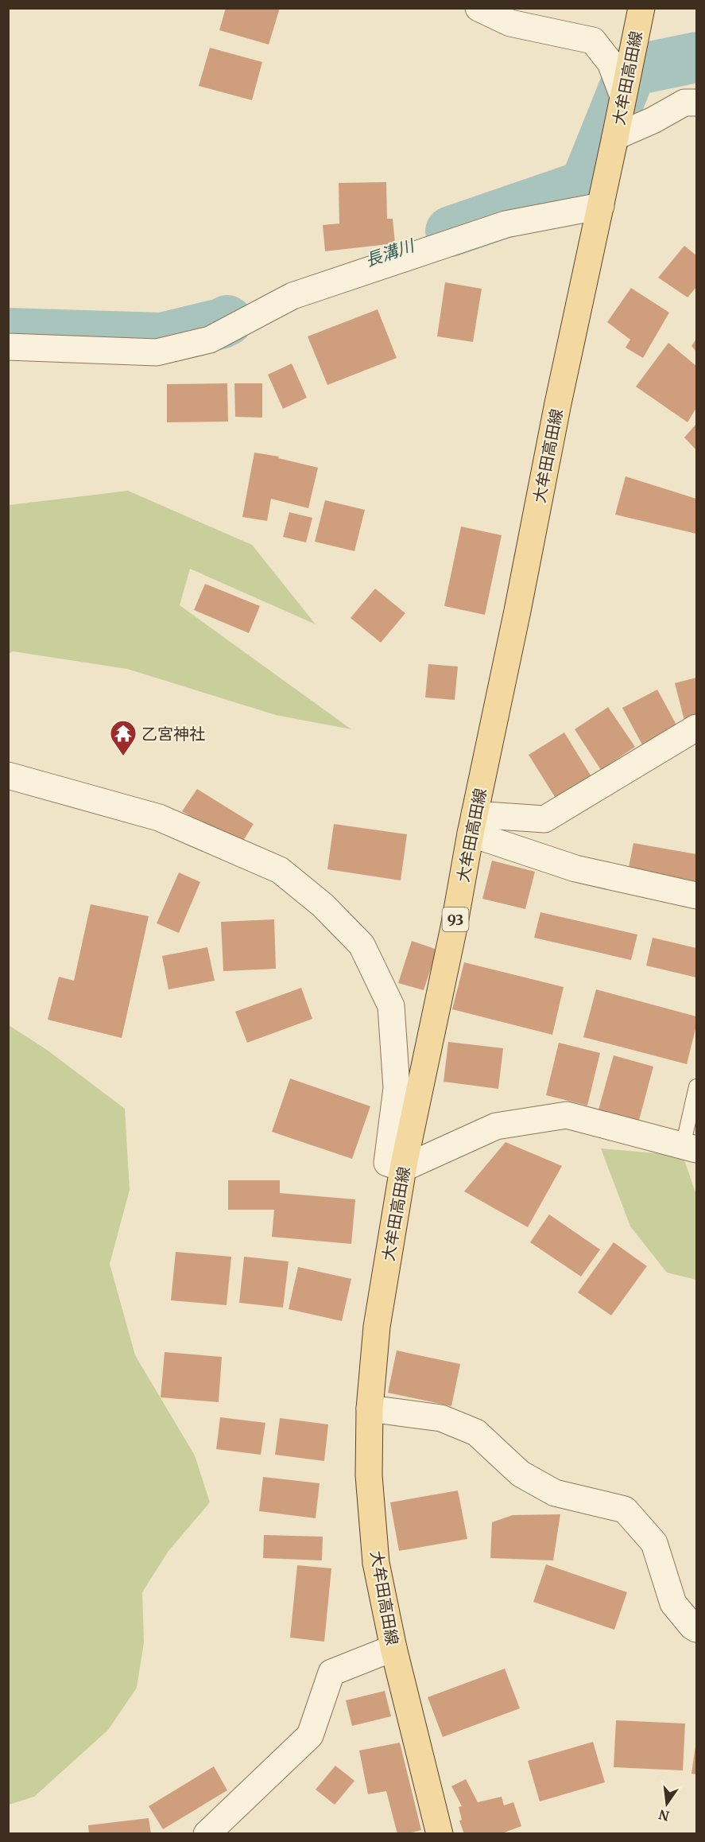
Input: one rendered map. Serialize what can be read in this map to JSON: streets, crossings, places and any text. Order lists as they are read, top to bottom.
{
  "streets": {
    "main road": ["大牟田高田線", "93"]
  },
  "water": ["長溝川"],
  "places": {
    "temple": ["乙宮神社"]
  },
  "north": "bottom"
}
